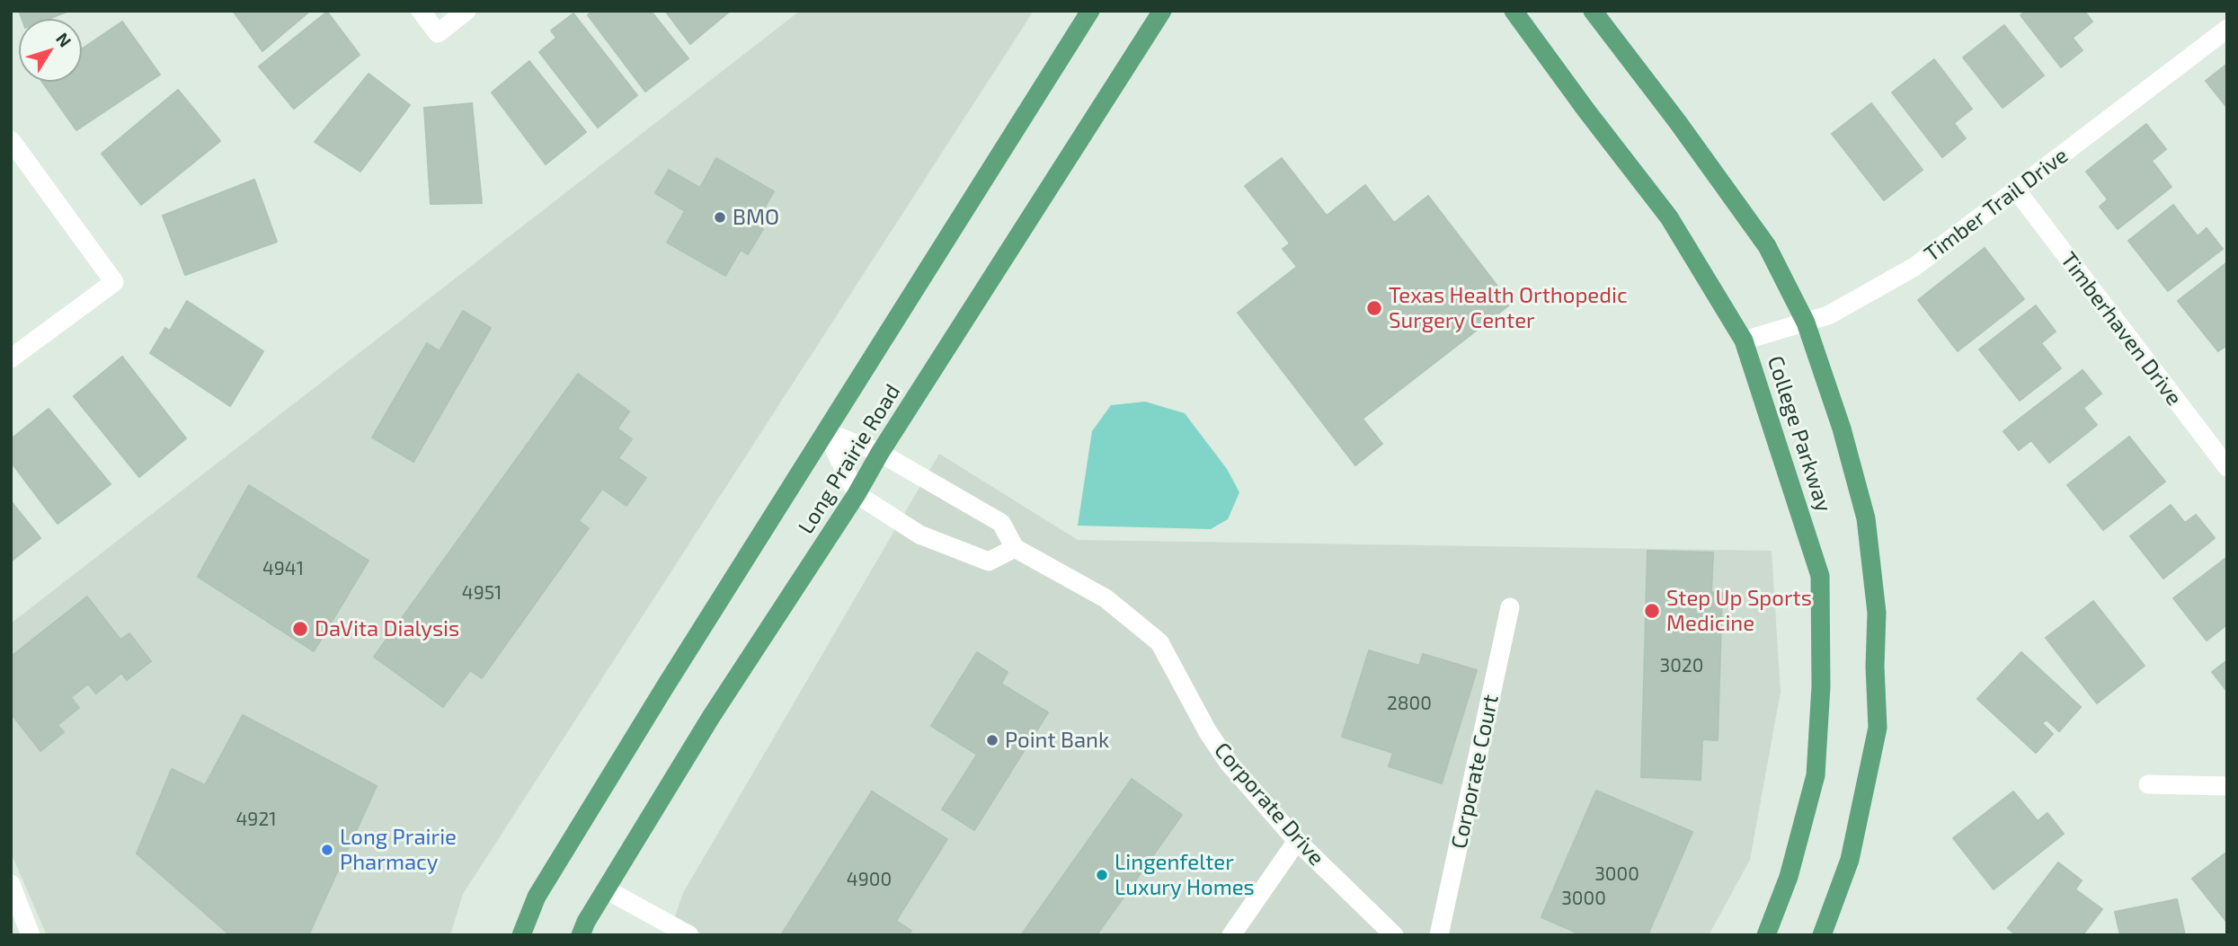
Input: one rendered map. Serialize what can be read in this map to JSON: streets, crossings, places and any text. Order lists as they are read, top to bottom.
{
  "streets": {
    "main road": ["College Parkway", "Long Prairie Road"],
    "street": [
      "Timber Trail Drive",
      "Timberhaven Drive",
      "Corporate Court",
      "Corporate Drive"
    ]
  },
  "crossings": [
    ["Timber Trail Drive", "Timberhaven Drive"],
    ["Timber Trail Drive", "College Parkway"],
    ["Long Prairie Road", "Corporate Drive"]
  ],
  "places": [
    "BMO",
    "Texas Health Orthopedic Surgery Center",
    "Step Up Sports Medicine",
    "DaVita Dialysis",
    "Point Bank",
    "Long Prairie Pharmacy",
    "Lingenfelter Luxury Homes"
  ],
  "house_numbers": [
    "4941",
    "4951",
    "3020",
    "2800",
    "4921",
    "3000",
    "4900",
    "3000"
  ],
  "north": "top right"
}
